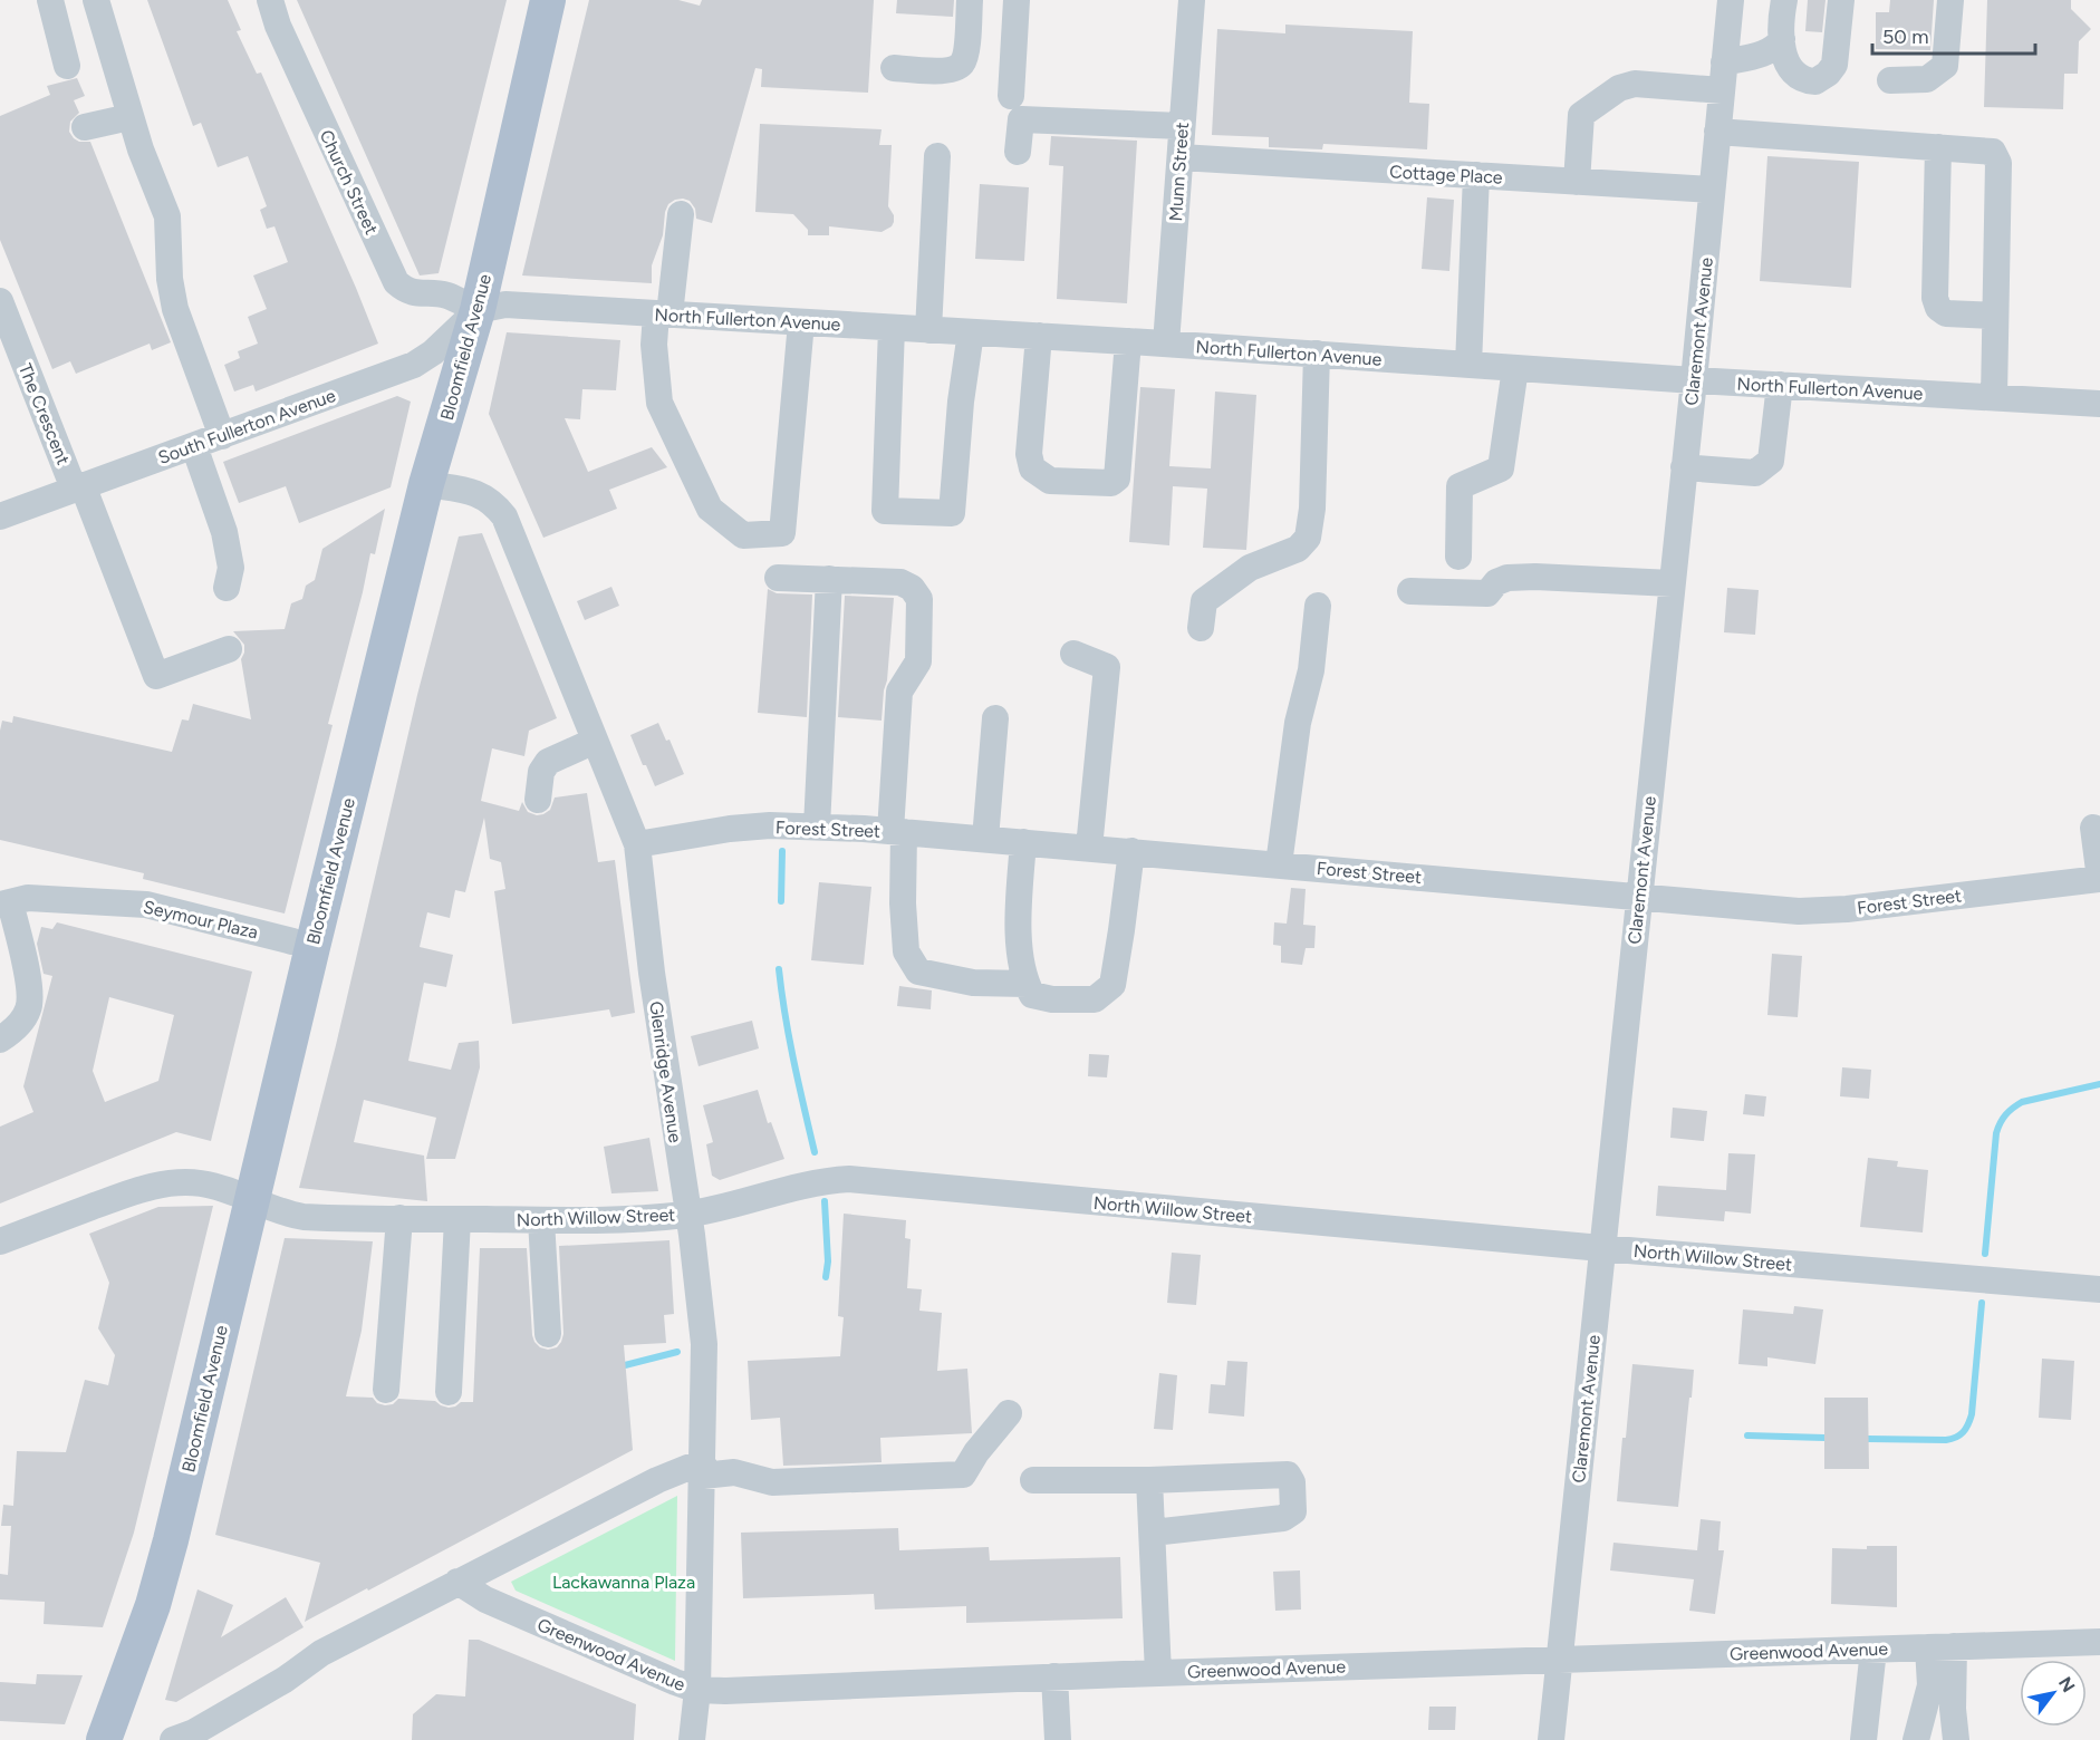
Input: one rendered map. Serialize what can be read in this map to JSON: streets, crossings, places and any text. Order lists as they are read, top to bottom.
{
  "streets": {
    "main road": ["Bloomfield Avenue"],
    "street": [
      "Munn Street",
      "Cottage Place",
      "Church Street",
      "North Fullerton Avenue",
      "Claremont Avenue",
      "The Crescent",
      "South Fullerton Avenue",
      "Forest Street",
      "Seymour Plaza",
      "Glenridge Avenue",
      "North Willow Street",
      "Greenwood Avenue"
    ]
  },
  "crossings": [
    ["Munn Street", "Cottage Place"],
    ["Munn Street", "North Fullerton Avenue"],
    ["Cottage Place", "Claremont Avenue"],
    ["Church Street", "North Fullerton Avenue"],
    ["Church Street", "Bloomfield Avenue"],
    ["Church Street", "South Fullerton Avenue"],
    ["North Fullerton Avenue", "Claremont Avenue"],
    ["North Fullerton Avenue", "Bloomfield Avenue"],
    ["North Fullerton Avenue", "South Fullerton Avenue"],
    ["Claremont Avenue", "Forest Street"],
    ["Claremont Avenue", "North Willow Street"],
    ["Claremont Avenue", "Greenwood Avenue"],
    ["Bloomfield Avenue", "South Fullerton Avenue"],
    ["Bloomfield Avenue", "Glenridge Avenue"],
    ["Bloomfield Avenue", "North Willow Street"],
    ["The Crescent", "South Fullerton Avenue"],
    ["Forest Street", "Glenridge Avenue"],
    ["Glenridge Avenue", "North Willow Street"],
    ["Glenridge Avenue", "Greenwood Avenue"]
  ],
  "parks": ["Lackawanna Plaza"],
  "scale_bar": "50 m",
  "north": "top right"
}
